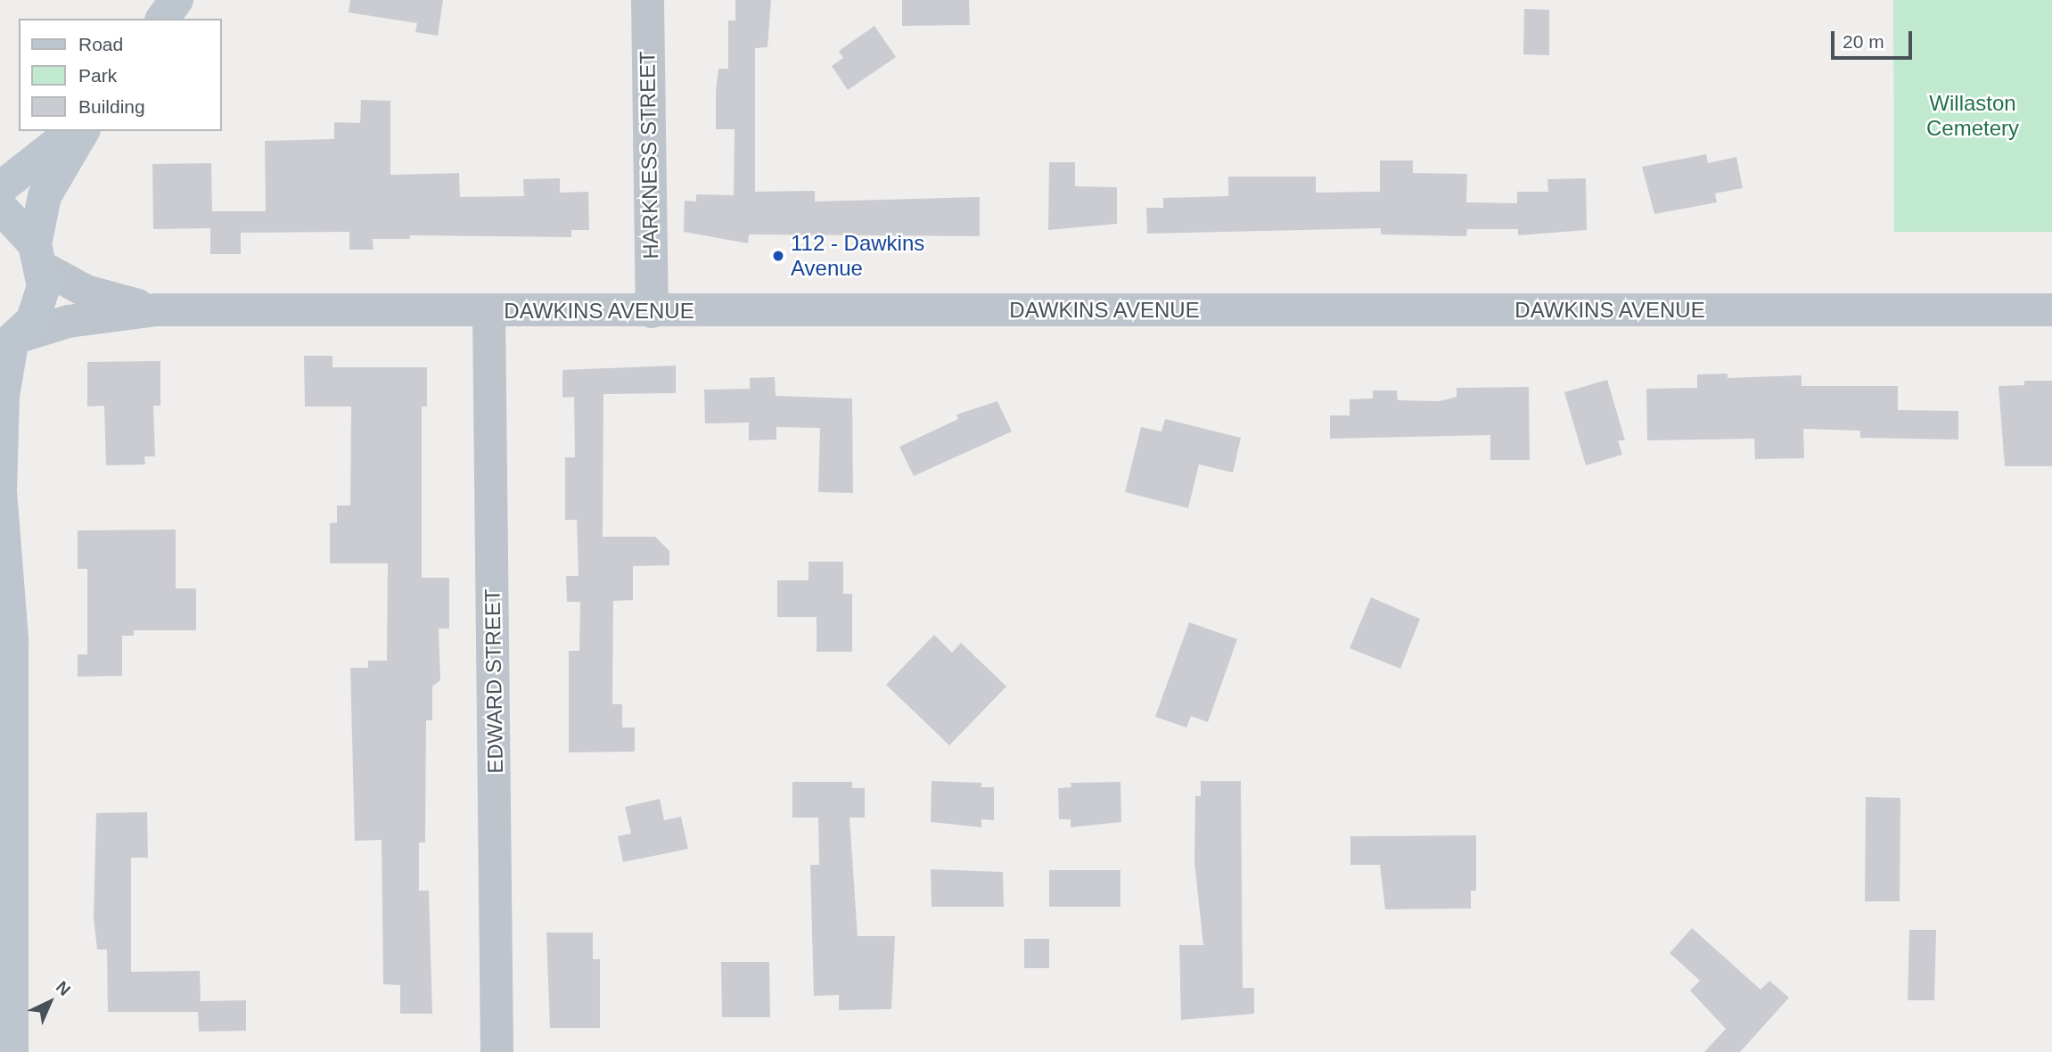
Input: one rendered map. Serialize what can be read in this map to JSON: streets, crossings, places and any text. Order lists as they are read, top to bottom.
{
  "streets": {
    "street": ["HARKNESS STREET", "DAWKINS AVENUE", "EDWARD STREET"]
  },
  "crossings": [
    ["HARKNESS STREET", "DAWKINS AVENUE"],
    ["DAWKINS AVENUE", "EDWARD STREET"]
  ],
  "parks": ["Willaston Cemetery"],
  "places": ["112 - Dawkins Avenue"],
  "legend": ["Road", "Park", "Building"],
  "scale_bar": "20 m",
  "north": "top right"
}
